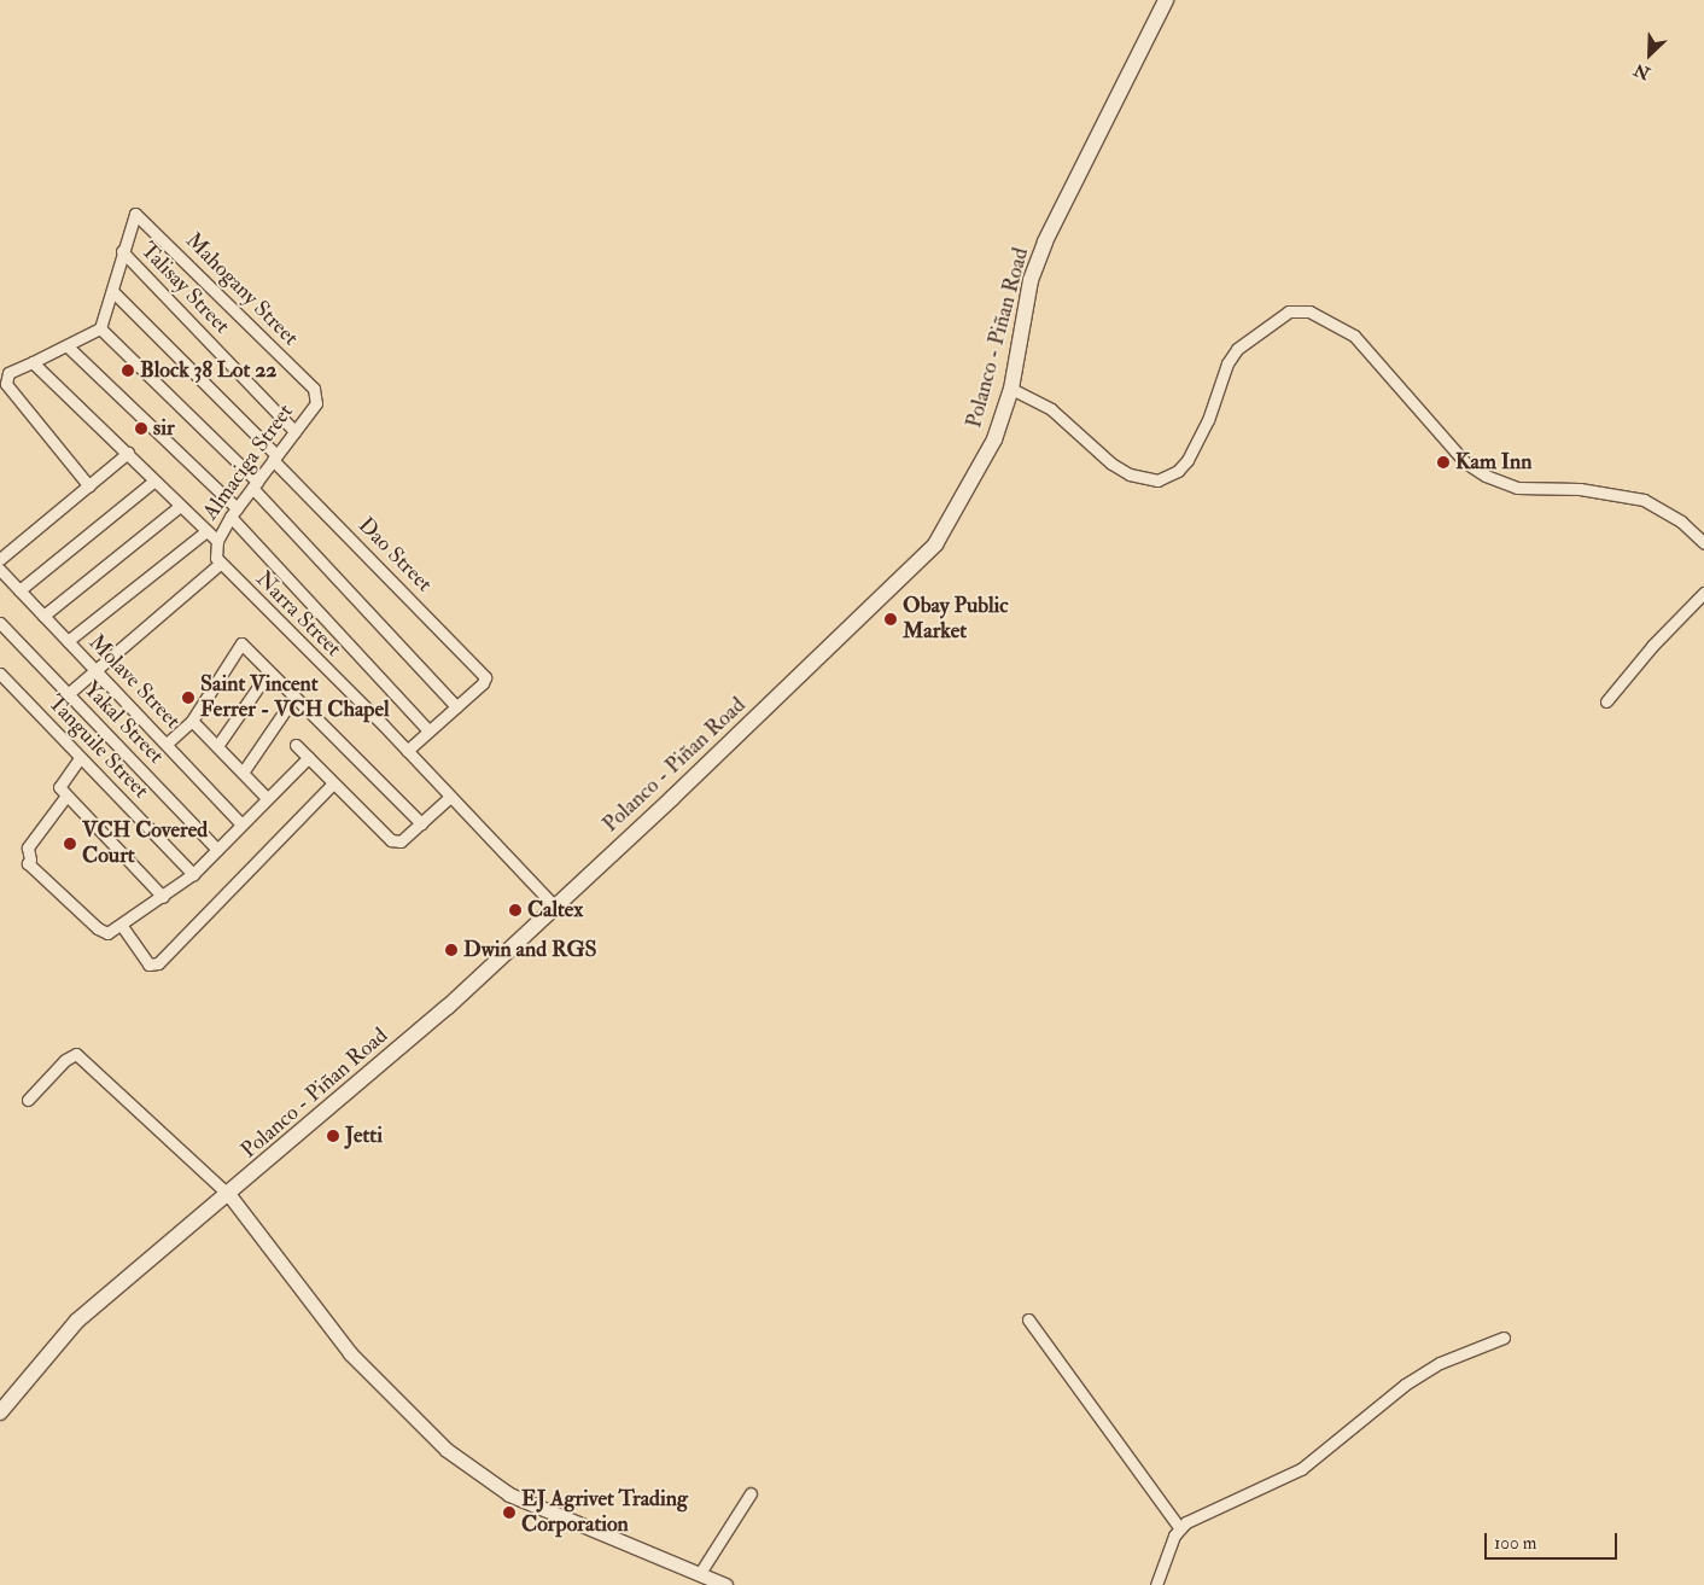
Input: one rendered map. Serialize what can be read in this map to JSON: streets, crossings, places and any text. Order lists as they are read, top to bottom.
{
  "streets": {
    "main road": ["Polanco - Piñan Road"],
    "street": [
      "Talisay Street",
      "Mahogany Street",
      "Almaciga Street",
      "Dao Street",
      "Narra Street",
      "Molave Street",
      "Yakal Street",
      "Tanguile Street"
    ]
  },
  "crossings": [
    ["Talisay Street", "Mahogany Street"],
    ["Talisay Street", "Almaciga Street"],
    ["Mahogany Street", "Almaciga Street"],
    ["Polanco - Piñan Road", "Narra Street"],
    ["Almaciga Street", "Dao Street"],
    ["Almaciga Street", "Narra Street"]
  ],
  "places": [
    "Block 38 Lot 22",
    "sir",
    "Kam Inn",
    "Obay Public Market",
    "Saint Vincent Ferrer - VCH Chapel",
    "VCH Covered Court",
    "Caltex",
    "Dwin and RGS",
    "Jetti",
    "EJ Agrivet Trading Corporation"
  ],
  "scale_bar": "100 m",
  "north": "bottom left"
}
